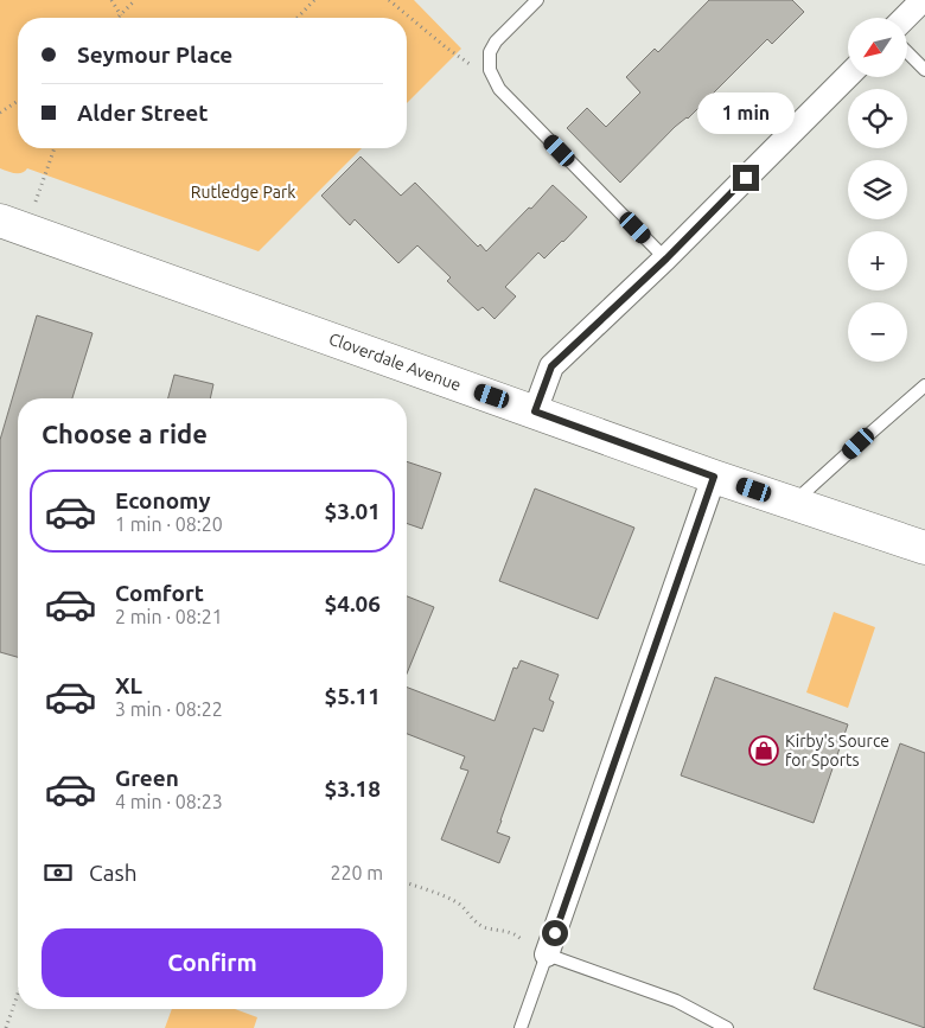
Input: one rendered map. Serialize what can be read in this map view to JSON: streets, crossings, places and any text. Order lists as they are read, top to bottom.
{
  "streets": {
    "main road": ["Cloverdale Avenue"]
  },
  "parks": ["Rutledge Park"],
  "places": {
    "shop": ["Kirby's Source for Sports"]
  },
  "north": "bottom left",
  "page": {
    "map_buttons": ["+", "−"],
    "banner": ["Seymour Place", "Alder Street"],
    "bubble": "1 min",
    "heading": "Choose a ride",
    "list": [
      {
        "name": "Economy",
        "note": "1 min · 08:20",
        "value": "$3.01"
      },
      {
        "name": "Comfort",
        "note": "2 min · 08:21",
        "value": "$4.06"
      },
      {
        "name": "XL",
        "note": "3 min · 08:22",
        "value": "$5.11"
      },
      {
        "name": "Green",
        "note": "4 min · 08:23",
        "value": "$3.18"
      }
    ],
    "pay": ["Cash", "220 m"],
    "buttons": "Confirm"
  }
}
